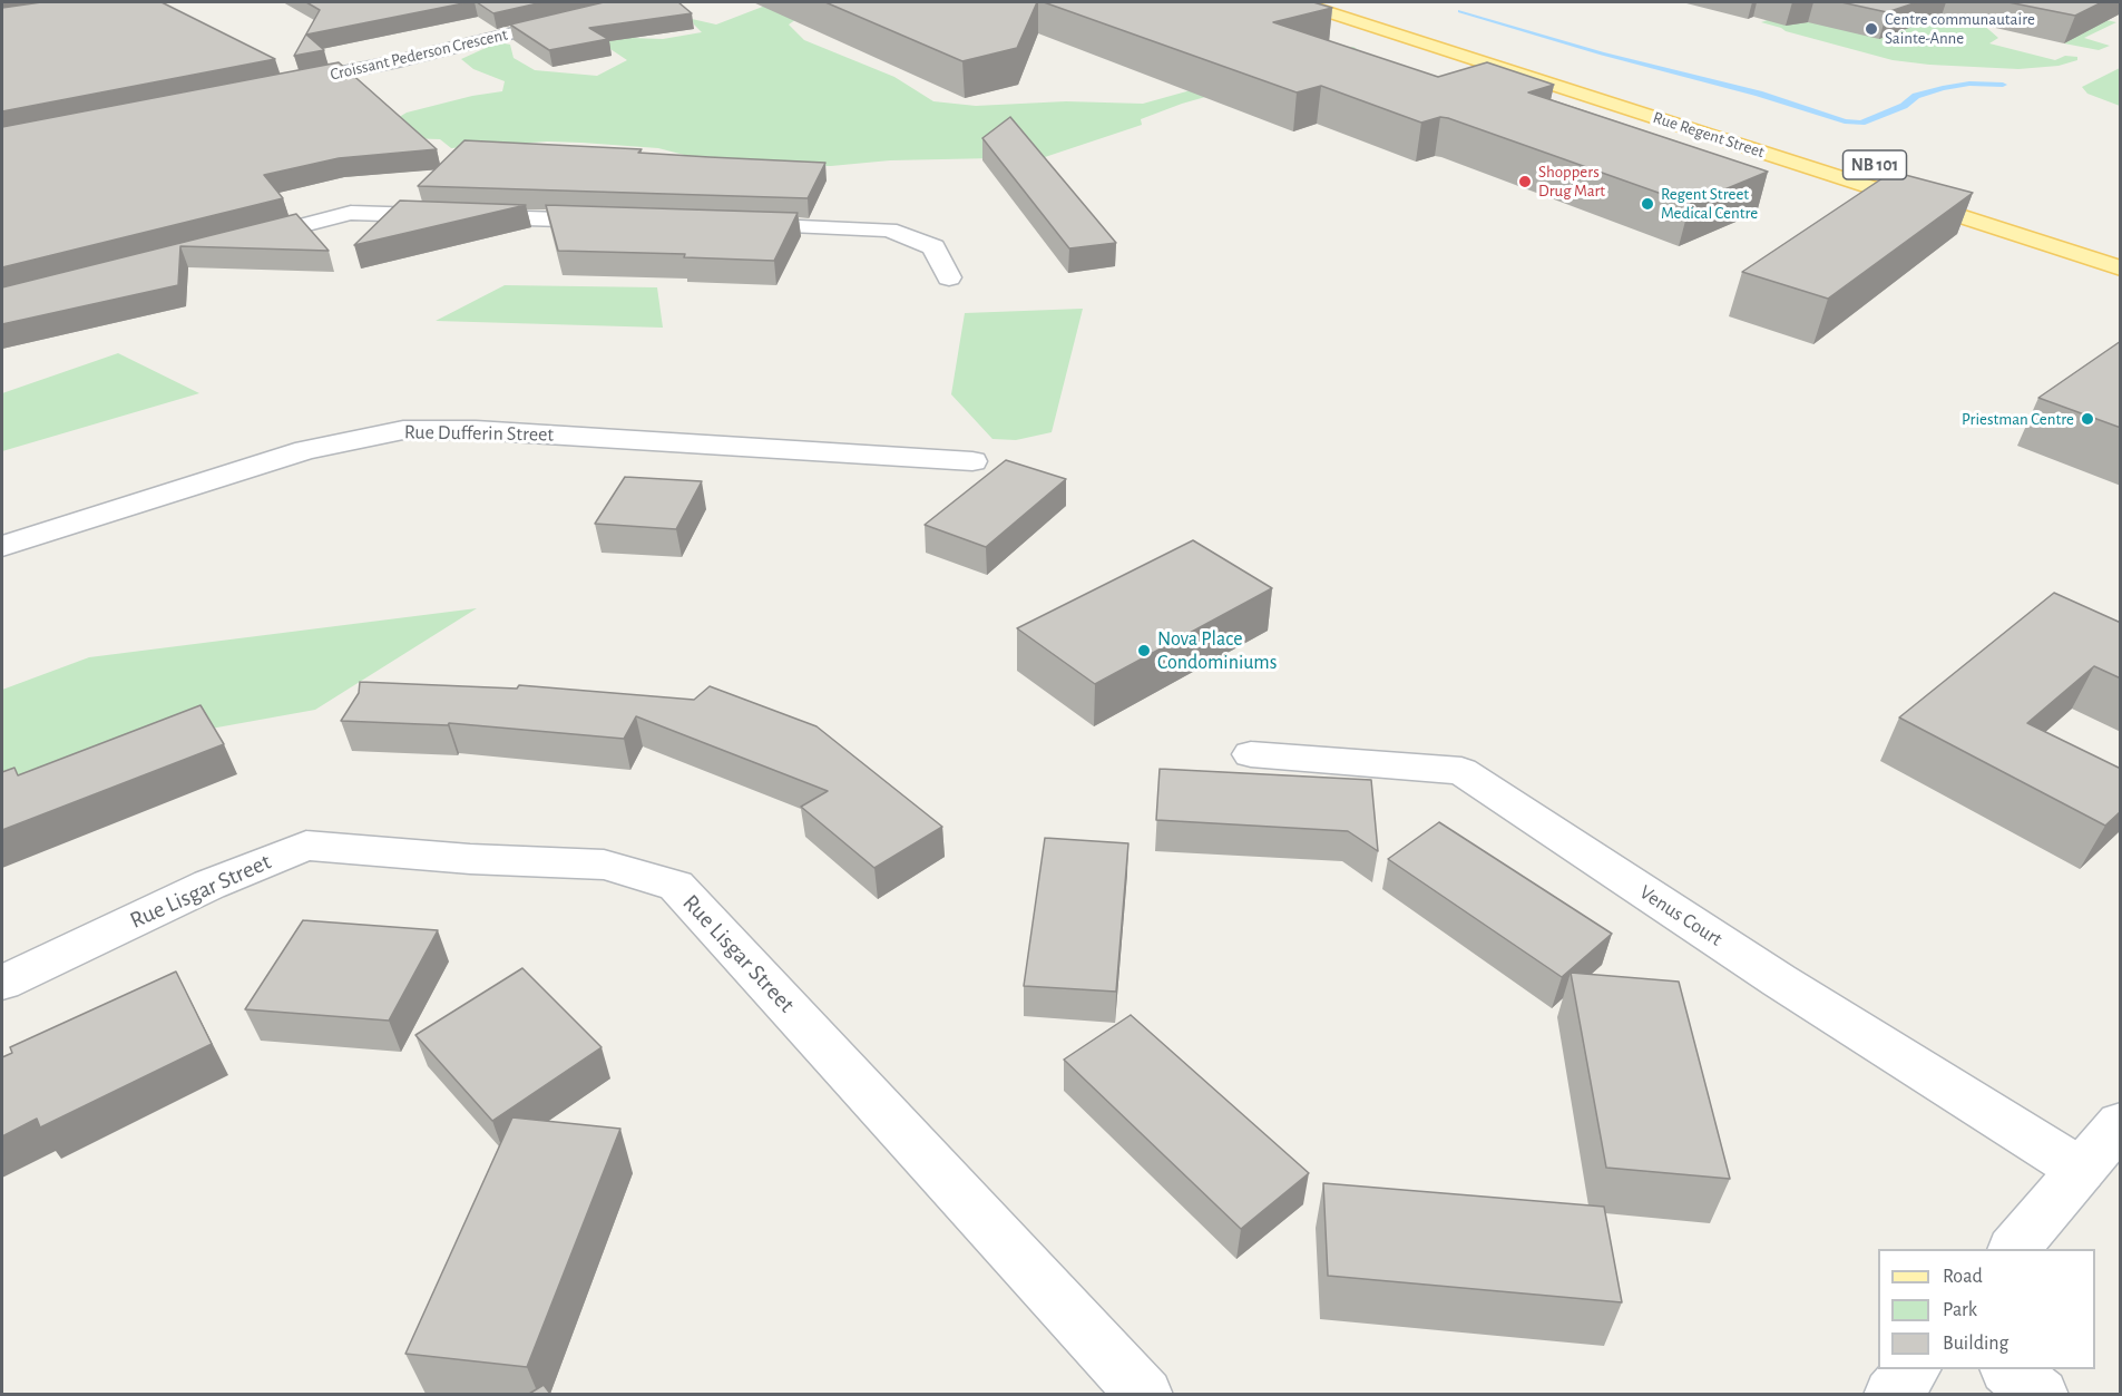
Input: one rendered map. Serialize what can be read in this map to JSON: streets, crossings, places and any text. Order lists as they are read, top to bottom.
{
  "streets": {
    "main road": ["Rue Regent Street", "NB 101"],
    "street": [
      "Croissant Pederson Crescent",
      "Rue Dufferin Street",
      "Rue Lisgar Street",
      "Venus Court"
    ]
  },
  "places": [
    "Centre communautaire Sainte-Anne",
    "Shoppers Drug Mart",
    "Regent Street Medical Centre",
    "Priestman Centre",
    "Nova Place Condominiums"
  ],
  "legend": ["Road", "Park", "Building"]
}
